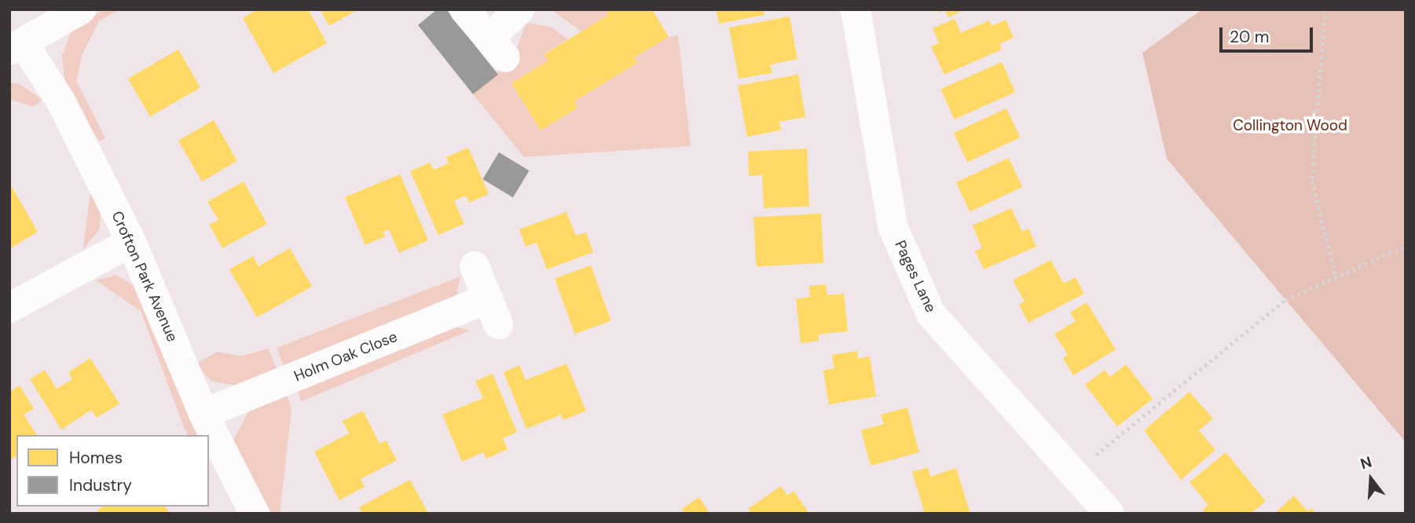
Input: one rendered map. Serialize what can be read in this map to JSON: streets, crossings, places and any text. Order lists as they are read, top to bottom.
{
  "streets": {
    "street": ["Crofton Park Avenue", "Pages Lane", "Holm Oak Close"]
  },
  "crossings": [
    ["Crofton Park Avenue", "Holm Oak Close"]
  ],
  "parks": ["Collington Wood"],
  "legend": ["Homes", "Industry"],
  "scale_bar": "20 m",
  "north": "top"
}
